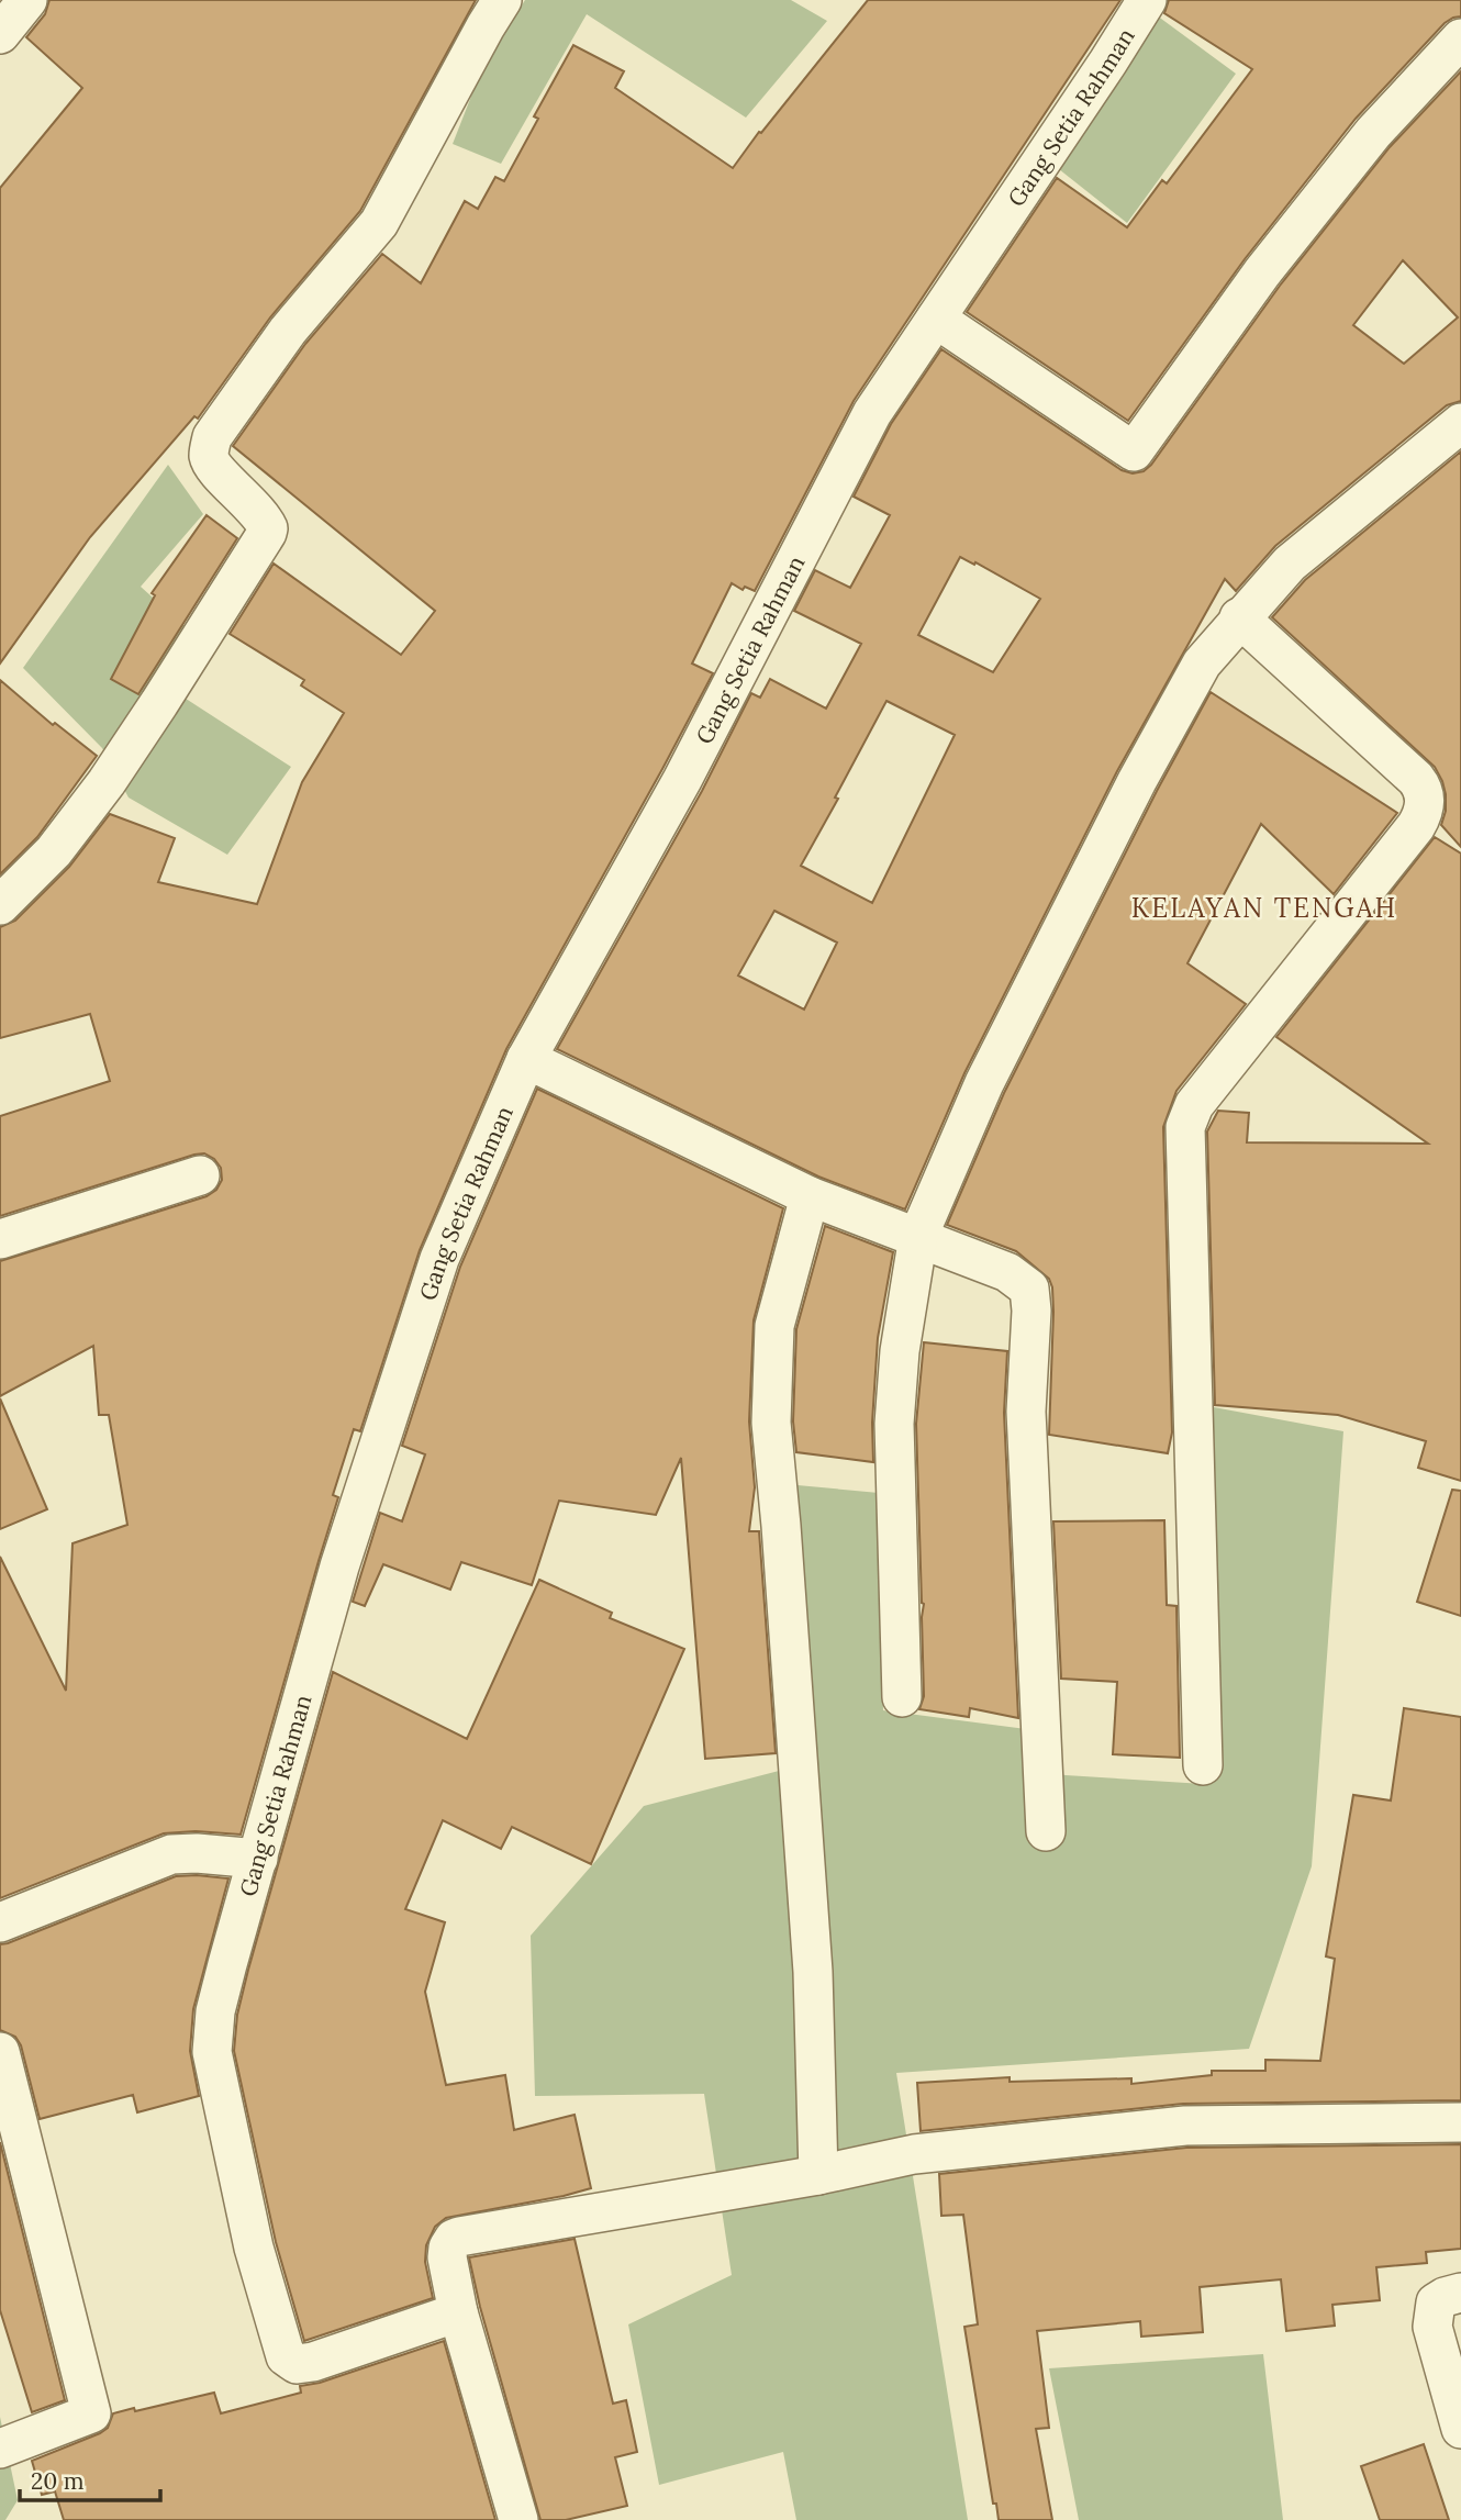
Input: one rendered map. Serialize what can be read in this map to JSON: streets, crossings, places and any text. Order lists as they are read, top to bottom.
{
  "streets": {
    "street": ["Gang Setia Rahman"]
  },
  "districts": ["KELAYAN TENGAH"],
  "scale_bar": "20 m"
}
